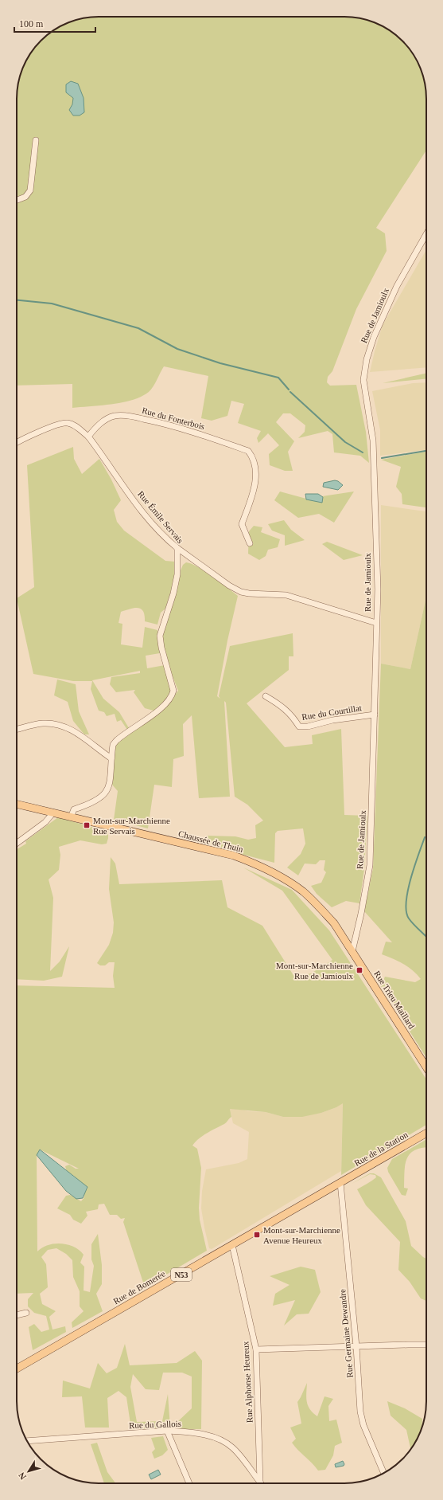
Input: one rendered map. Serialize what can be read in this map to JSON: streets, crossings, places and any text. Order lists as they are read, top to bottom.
{
  "streets": {
    "main road": [
      "Chaussée de Thuin",
      "Rue Trieu Maillard",
      "Rue de la Station",
      "N53",
      "Rue de Bomerée"
    ],
    "street": [
      "Rue de Jamioulx",
      "Rue du Fonterbois",
      "Rue Émile Servais",
      "Rue du Courtillat",
      "Rue Germaine Dewandre",
      "Rue Alphonse Heureux",
      "Rue du Gallois"
    ]
  },
  "crossings": [
    ["Rue de Jamioulx", "Rue du Courtillat"],
    ["Rue de Jamioulx", "Chaussée de Thuin"],
    ["Rue de Jamioulx", "Rue Trieu Maillard"],
    ["Rue du Fonterbois", "Rue Émile Servais"],
    ["Rue Émile Servais", "Chaussée de Thuin"],
    ["Chaussée de Thuin", "Rue Trieu Maillard"],
    ["Rue de la Station", "Rue de Bomerée"],
    ["Rue de la Station", "Rue Germaine Dewandre"],
    ["Rue de Bomerée", "Rue Germaine Dewandre"],
    ["Rue de Bomerée", "Rue Alphonse Heureux"],
    ["Rue Alphonse Heureux", "Rue du Gallois"]
  ],
  "places": {
    "transit": ["Mont-sur-Marchienne Rue Servais", "Mont-sur-Marchienne Rue de Jamioulx", "Mont-sur-Marchienne Avenue Heureux"]
  },
  "scale_bar": "100 m",
  "north": "bottom left"
}
